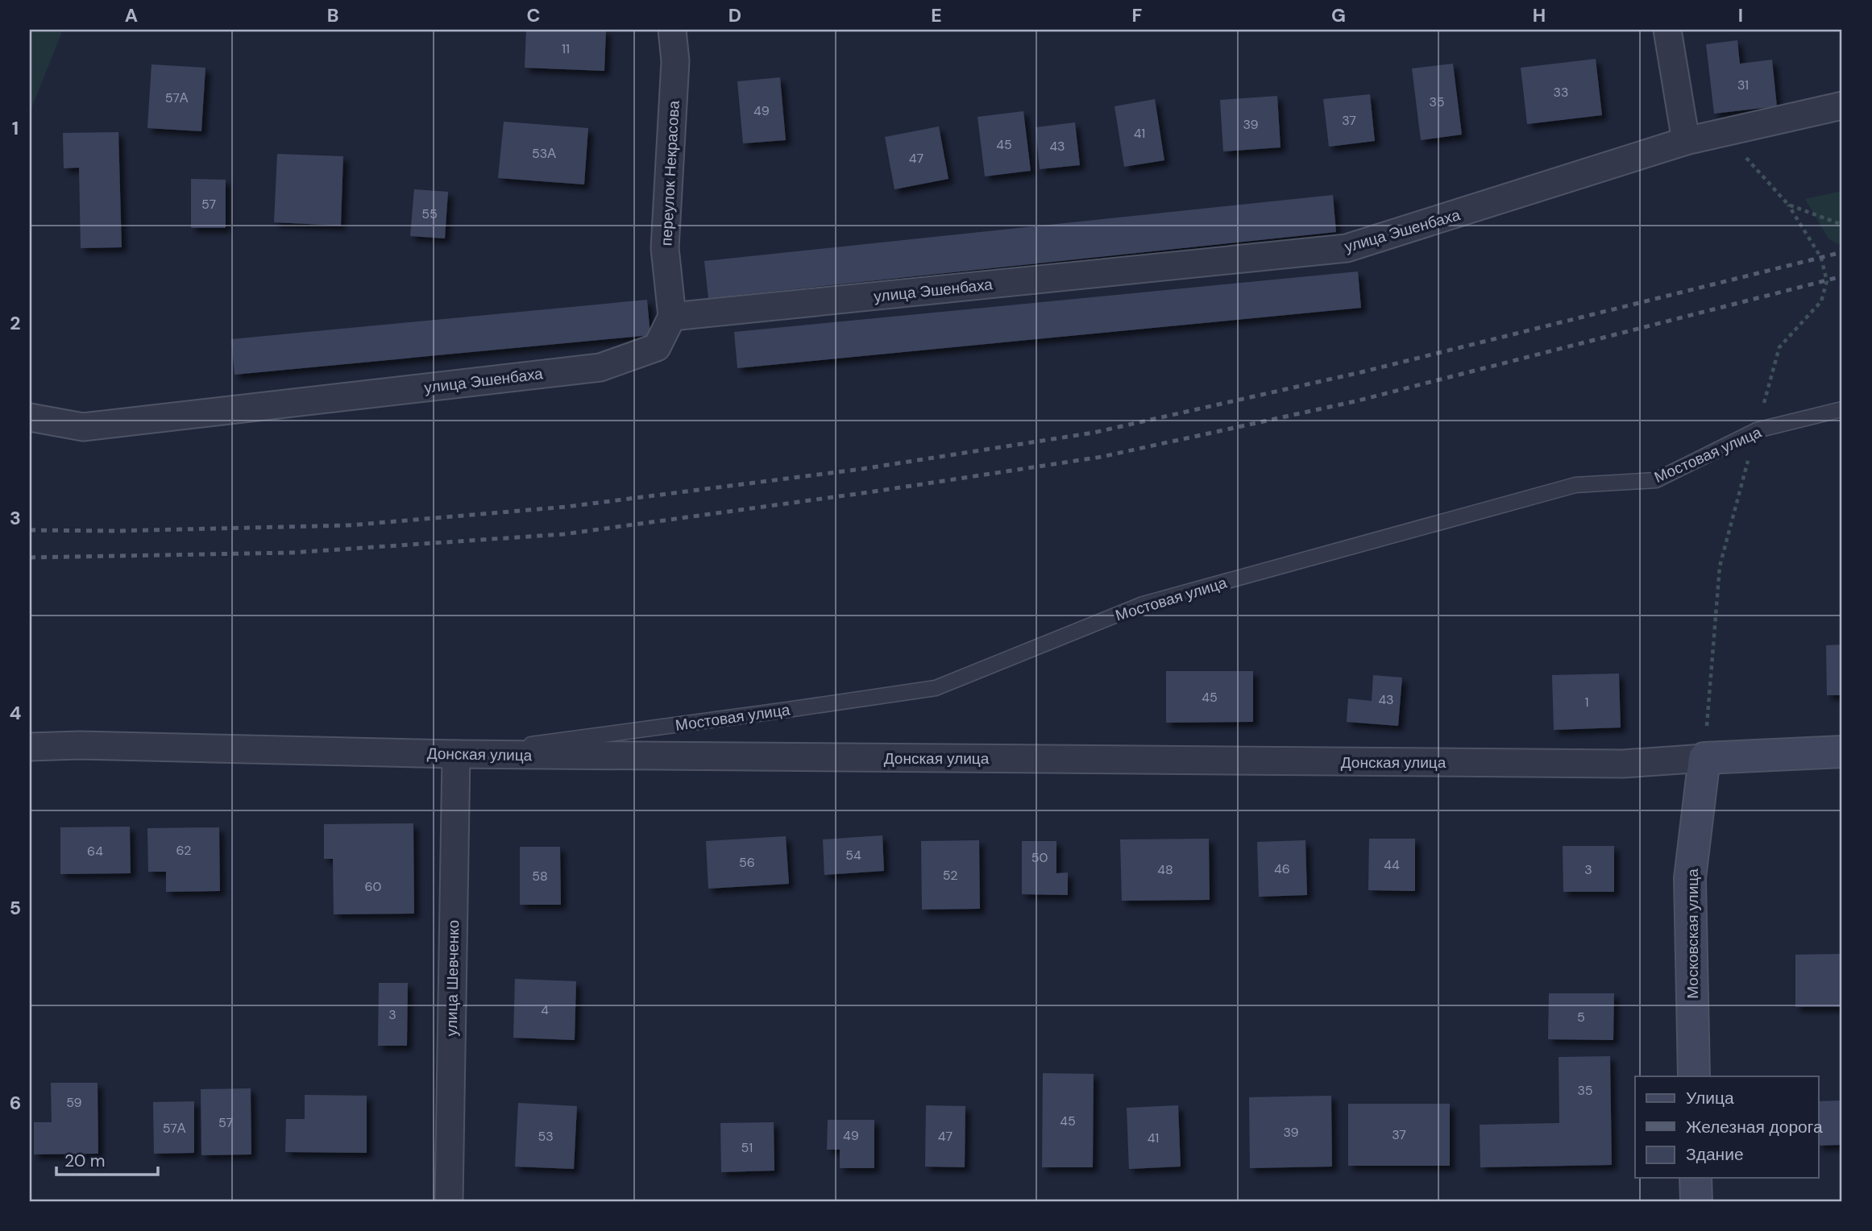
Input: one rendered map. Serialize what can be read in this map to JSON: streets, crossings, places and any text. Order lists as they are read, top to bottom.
{
  "streets": {
    "street": [
      "переулок Некрасова",
      "улица Эшенбаха",
      "Донская улица",
      "Московская улица",
      "улица Шевченко"
    ],
    "lane": ["Мостовая улица"]
  },
  "crossings": [
    ["переулок Некрасова", "улица Эшенбаха"],
    ["Мостовая улица", "Донская улица"],
    ["Мостовая улица", "улица Шевченко"],
    ["Донская улица", "Московская улица"],
    ["Донская улица", "улица Шевченко"]
  ],
  "house_numbers": [
    "11",
    "31",
    "33",
    "57А",
    "35",
    "49",
    "37",
    "39",
    "41",
    "45",
    "43",
    "53А",
    "47",
    "57",
    "55",
    "45",
    "43",
    "1",
    "62",
    "64",
    "54",
    "50",
    "56",
    "44",
    "46",
    "48",
    "3",
    "52",
    "58",
    "60",
    "4",
    "3",
    "5",
    "35",
    "59",
    "45",
    "57",
    "57А",
    "39",
    "37",
    "49",
    "53",
    "47",
    "41",
    "51"
  ],
  "legend": ["Улица", "Железная дорога", "Здание"],
  "scale_bar": "20 m",
  "grid": {
    "columns": [
      "A",
      "B",
      "C",
      "D",
      "E",
      "F",
      "G",
      "H",
      "I"
    ],
    "rows": [
      "1",
      "2",
      "3",
      "4",
      "5",
      "6"
    ]
  }
}
